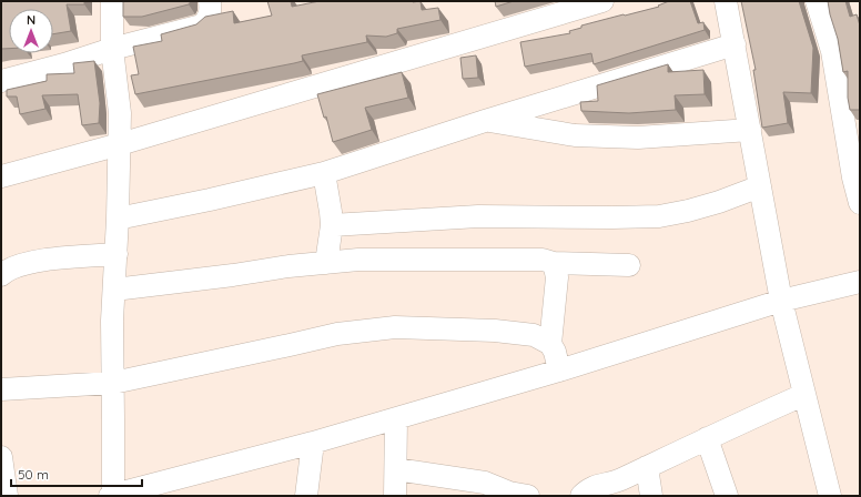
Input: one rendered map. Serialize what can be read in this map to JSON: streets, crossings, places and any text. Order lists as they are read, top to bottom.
{
  "scale_bar": "50 m",
  "north": "top"
}
